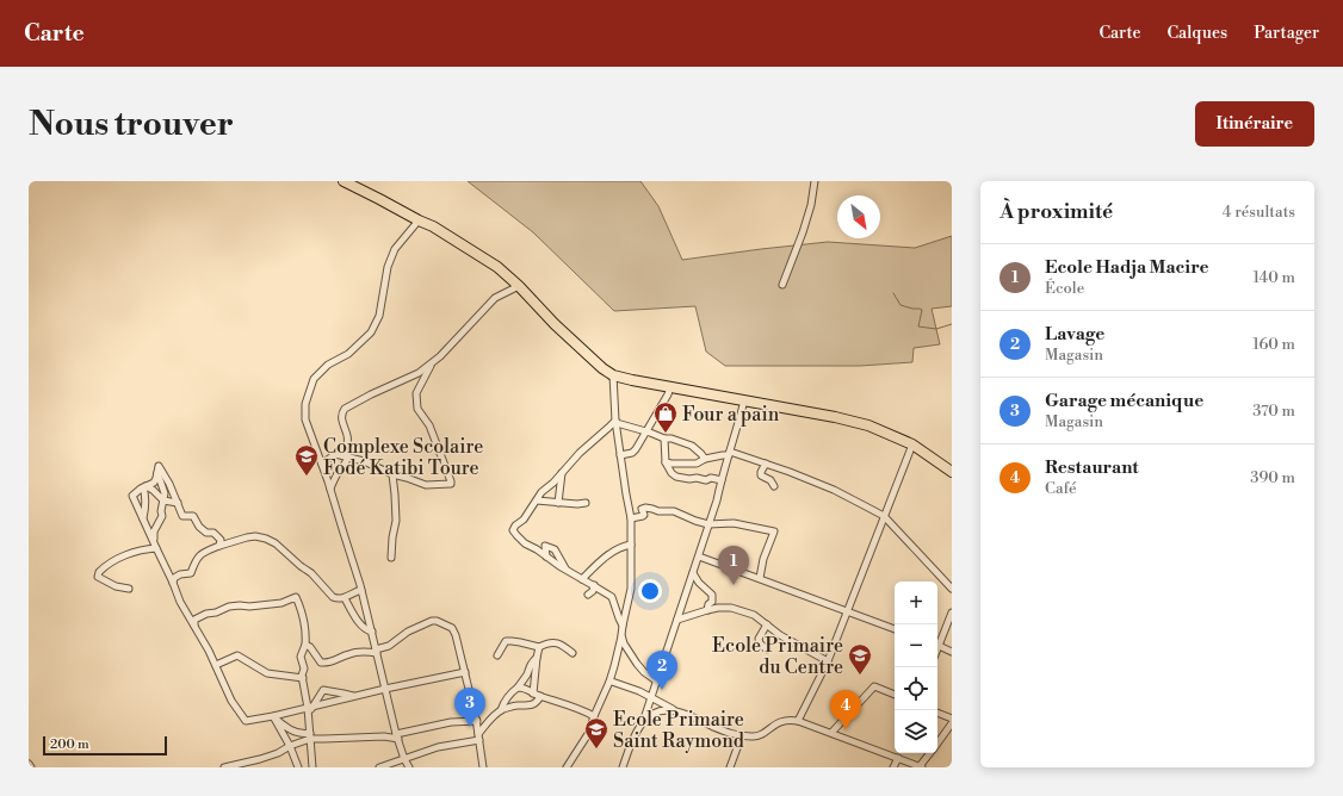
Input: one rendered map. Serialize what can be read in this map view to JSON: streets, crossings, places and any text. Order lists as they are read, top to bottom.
{
  "places": {
    "shop": ["Four a pain"],
    "school or university": ["Complexe Scolaire Fodé Katibi Toure", "Ecole Primaire du Centre", "Ecole Primaire Saint Raymond"]
  },
  "scale_bar": "200 m",
  "north": "bottom right",
  "page": {
    "header": "Carte",
    "nav": ["Carte", "Calques", "Partager"],
    "buttons": "Itinéraire",
    "title": "Nous trouver",
    "heading": ["À proximité", "4 résultats"],
    "list": [
      {
        "mark": "1",
        "name": "Ecole Hadja Macire",
        "note": "École",
        "value": "140 m"
      },
      {
        "mark": "2",
        "name": "Lavage",
        "note": "Magasin",
        "value": "160 m"
      },
      {
        "mark": "3",
        "name": "Garage mécanique",
        "note": "Magasin",
        "value": "370 m"
      },
      {
        "mark": "4",
        "name": "Restaurant",
        "note": "Café",
        "value": "390 m"
      }
    ],
    "pins": [
      "1",
      "2",
      "3",
      "4"
    ],
    "map_buttons": ["+", "−"],
    "scale": "200 m"
  }
}
